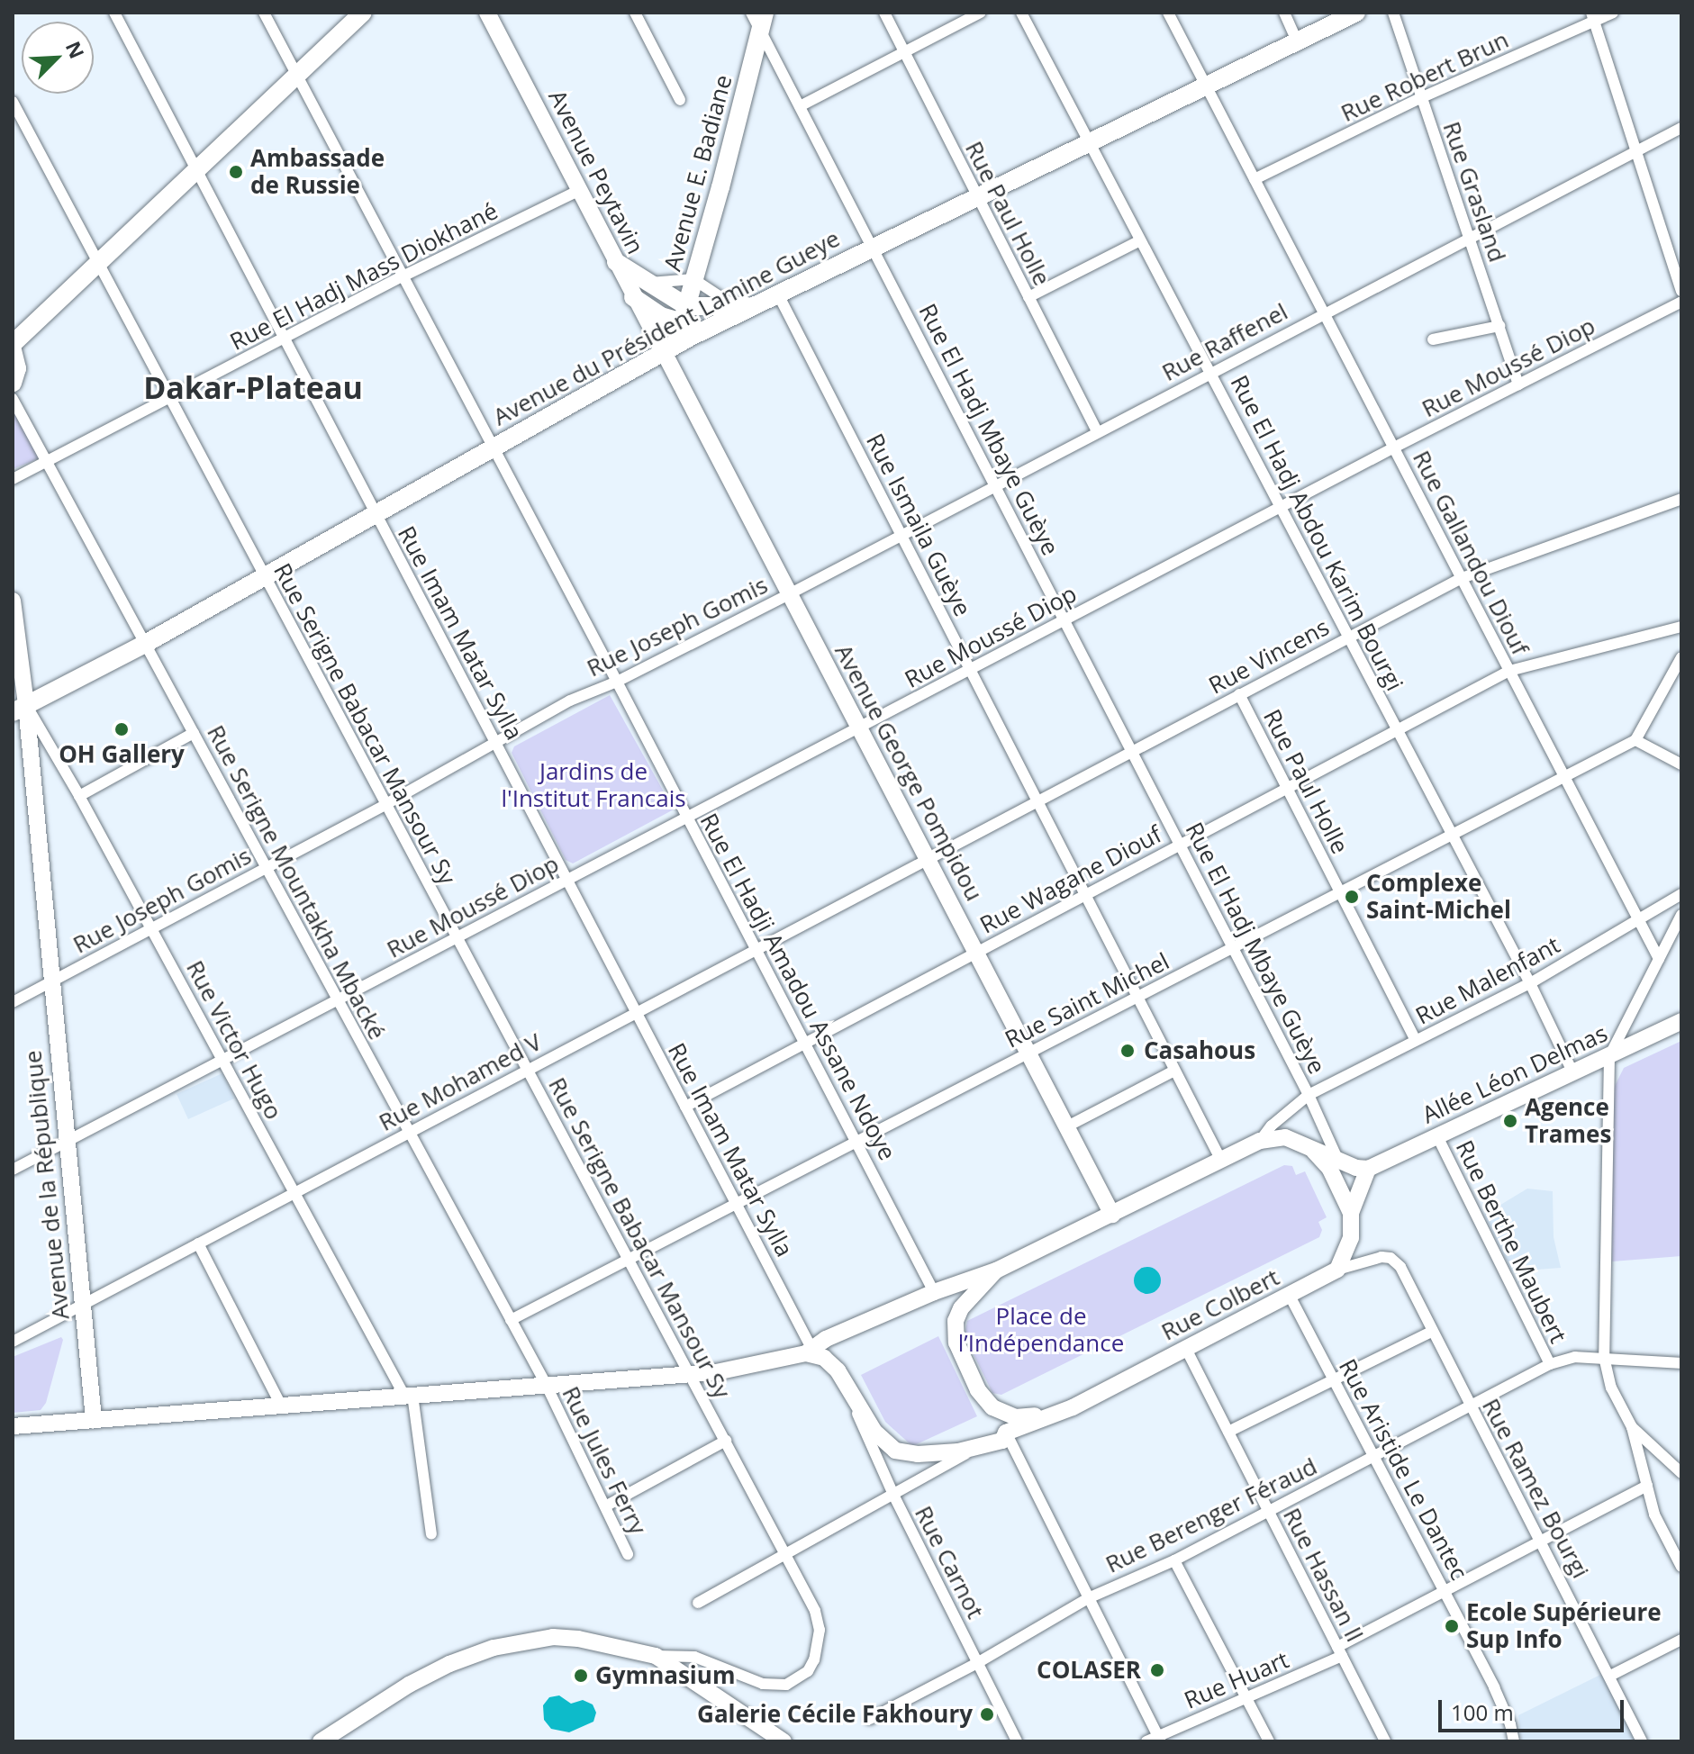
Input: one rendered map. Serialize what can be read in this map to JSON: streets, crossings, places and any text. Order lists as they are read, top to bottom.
{
  "streets": {
    "main road": ["Avenue E. Badiane", "Avenue du Président Lamine Gueye"],
    "street": [
      "Rue Robert Brun",
      "Avenue Peytavin",
      "Rue Grasland",
      "Rue Paul Holle",
      "Rue El Hadj Mass Diokhané",
      "Rue Raffenel",
      "Rue Moussé Diop",
      "Rue El Hadj Mbaye Guèye",
      "Rue Ismaila Guèye",
      "Rue El Hadj Abdou Karim Bourgi",
      "Rue Gallandou Diouf",
      "Rue Joseph Gomis",
      "Rue Imam Matar Sylla",
      "Rue Vincens",
      "Rue Serigne Babacar Mansour Sy",
      "Avenue George Pompidou",
      "Rue Wagane Diouf",
      "Rue Serigne Mountakha Mbacké",
      "Rue Malenfant",
      "Rue El Hadji Amadou Assane Ndoye",
      "Rue Saint Michel",
      "Rue Victor Hugo",
      "Allée Léon Delmas",
      "Rue Mohamed V",
      "Avenue de la République",
      "Rue Berthe Maubert",
      "Rue Colbert",
      "Rue Jules Ferry",
      "Rue Aristide Le Dantec",
      "Rue Ramez Bourgi",
      "Rue Berenger Féraud",
      "Rue Carnot",
      "Rue Hassan ll",
      "Rue Huart"
    ]
  },
  "crossings": [
    ["Rue Robert Brun", "Rue Grasland"],
    ["Rue Robert Brun", "Rue Gallandou Diouf"],
    ["Avenue Peytavin", "Avenue E. Badiane"],
    ["Avenue Peytavin", "Rue El Hadj Mass Diokhané"],
    ["Avenue Peytavin", "Avenue du Président Lamine Gueye"],
    ["Avenue Peytavin", "Avenue George Pompidou"],
    ["Avenue E. Badiane", "Avenue du Président Lamine Gueye"],
    ["Avenue E. Badiane", "Rue El Hadj Mbaye Guèye"],
    ["Avenue E. Badiane", "Avenue George Pompidou"],
    ["Rue Grasland", "Rue Raffenel"],
    ["Rue Grasland", "Rue Moussé Diop"],
    ["Rue Paul Holle", "Avenue du Président Lamine Gueye"],
    ["Rue Paul Holle", "Rue Raffenel"],
    ["Rue Paul Holle", "Rue Vincens"],
    ["Rue Paul Holle", "Rue Wagane Diouf"],
    ["Rue Paul Holle", "Rue Malenfant"],
    ["Rue Paul Holle", "Rue Saint Michel"],
    ["Rue El Hadj Mass Diokhané", "Rue Imam Matar Sylla"],
    ["Rue El Hadj Mass Diokhané", "Rue Serigne Babacar Mansour Sy"],
    ["Rue El Hadj Mass Diokhané", "Rue Serigne Mountakha Mbacké"],
    ["Rue El Hadj Mass Diokhané", "Rue El Hadji Amadou Assane Ndoye"],
    ["Avenue du Président Lamine Gueye", "Rue El Hadj Mbaye Guèye"],
    ["Avenue du Président Lamine Gueye", "Rue Ismaila Guèye"],
    ["Avenue du Président Lamine Gueye", "Rue El Hadj Abdou Karim Bourgi"],
    ["Avenue du Président Lamine Gueye", "Rue Gallandou Diouf"],
    ["Avenue du Président Lamine Gueye", "Rue Imam Matar Sylla"],
    ["Avenue du Président Lamine Gueye", "Rue Serigne Babacar Mansour Sy"],
    ["Avenue du Président Lamine Gueye", "Avenue George Pompidou"],
    ["Avenue du Président Lamine Gueye", "Rue Serigne Mountakha Mbacké"],
    ["Avenue du Président Lamine Gueye", "Rue El Hadji Amadou Assane Ndoye"],
    ["Avenue du Président Lamine Gueye", "Rue Victor Hugo"],
    ["Avenue du Président Lamine Gueye", "Avenue de la République"],
    ["Rue Raffenel", "Rue El Hadj Mbaye Guèye"],
    ["Rue Raffenel", "Rue Ismaila Guèye"],
    ["Rue Raffenel", "Rue El Hadj Abdou Karim Bourgi"],
    ["Rue Raffenel", "Rue Gallandou Diouf"],
    ["Rue Raffenel", "Rue Joseph Gomis"],
    ["Rue Raffenel", "Avenue George Pompidou"],
    ["Rue Moussé Diop", "Rue El Hadj Mbaye Guèye"],
    ["Rue Moussé Diop", "Rue Ismaila Guèye"],
    ["Rue Moussé Diop", "Rue El Hadj Abdou Karim Bourgi"],
    ["Rue Moussé Diop", "Rue Gallandou Diouf"],
    ["Rue Moussé Diop", "Rue Imam Matar Sylla"],
    ["Rue Moussé Diop", "Rue Serigne Babacar Mansour Sy"],
    ["Rue Moussé Diop", "Avenue George Pompidou"],
    ["Rue Moussé Diop", "Rue Serigne Mountakha Mbacké"],
    ["Rue Moussé Diop", "Rue El Hadji Amadou Assane Ndoye"],
    ["Rue Moussé Diop", "Rue Victor Hugo"],
    ["Rue Moussé Diop", "Avenue de la République"],
    ["Rue El Hadj Mbaye Guèye", "Rue Vincens"],
    ["Rue El Hadj Mbaye Guèye", "Rue Wagane Diouf"],
    ["Rue El Hadj Mbaye Guèye", "Rue Malenfant"],
    ["Rue El Hadj Mbaye Guèye", "Rue Saint Michel"],
    ["Rue Ismaila Guèye", "Rue Vincens"],
    ["Rue Ismaila Guèye", "Rue Wagane Diouf"],
    ["Rue Ismaila Guèye", "Rue Saint Michel"],
    ["Rue El Hadj Abdou Karim Bourgi", "Rue Vincens"],
    ["Rue El Hadj Abdou Karim Bourgi", "Rue Wagane Diouf"],
    ["Rue El Hadj Abdou Karim Bourgi", "Rue Malenfant"],
    ["Rue El Hadj Abdou Karim Bourgi", "Rue Saint Michel"],
    ["Rue El Hadj Abdou Karim Bourgi", "Allée Léon Delmas"],
    ["Rue Gallandou Diouf", "Rue Vincens"],
    ["Rue Gallandou Diouf", "Rue Wagane Diouf"],
    ["Rue Gallandou Diouf", "Rue Malenfant"],
    ["Rue Gallandou Diouf", "Rue Saint Michel"],
    ["Rue Joseph Gomis", "Rue Imam Matar Sylla"],
    ["Rue Joseph Gomis", "Rue Serigne Babacar Mansour Sy"],
    ["Rue Joseph Gomis", "Avenue George Pompidou"],
    ["Rue Joseph Gomis", "Rue Serigne Mountakha Mbacké"],
    ["Rue Joseph Gomis", "Rue El Hadji Amadou Assane Ndoye"],
    ["Rue Joseph Gomis", "Rue Victor Hugo"],
    ["Rue Joseph Gomis", "Avenue de la République"],
    ["Rue Imam Matar Sylla", "Rue Wagane Diouf"],
    ["Rue Imam Matar Sylla", "Rue Saint Michel"],
    ["Rue Imam Matar Sylla", "Rue Mohamed V"],
    ["Rue Vincens", "Avenue George Pompidou"],
    ["Rue Vincens", "Rue Mohamed V"],
    ["Rue Serigne Babacar Mansour Sy", "Rue Saint Michel"],
    ["Rue Serigne Babacar Mansour Sy", "Rue Mohamed V"],
    ["Avenue George Pompidou", "Rue Wagane Diouf"],
    ["Avenue George Pompidou", "Rue Saint Michel"],
    ["Avenue George Pompidou", "Rue Mohamed V"],
    ["Rue Wagane Diouf", "Rue El Hadji Amadou Assane Ndoye"],
    ["Rue Serigne Mountakha Mbacké", "Rue Saint Michel"],
    ["Rue Serigne Mountakha Mbacké", "Rue Mohamed V"],
    ["Rue Serigne Mountakha Mbacké", "Rue Jules Ferry"],
    ["Rue El Hadji Amadou Assane Ndoye", "Rue Saint Michel"],
    ["Rue El Hadji Amadou Assane Ndoye", "Rue Mohamed V"],
    ["Rue Victor Hugo", "Rue Mohamed V"],
    ["Rue Victor Hugo", "Avenue de la République"],
    ["Allée Léon Delmas", "Rue Berthe Maubert"],
    ["Rue Mohamed V", "Avenue de la République"],
    ["Rue Berthe Maubert", "Rue Berenger Féraud"],
    ["Rue Colbert", "Rue Aristide Le Dantec"],
    ["Rue Colbert", "Rue Ramez Bourgi"],
    ["Rue Colbert", "Rue Carnot"],
    ["Rue Colbert", "Rue Hassan ll"],
    ["Rue Aristide Le Dantec", "Rue Berenger Féraud"],
    ["Rue Aristide Le Dantec", "Rue Huart"],
    ["Rue Ramez Bourgi", "Rue Berenger Féraud"],
    ["Rue Ramez Bourgi", "Rue Huart"],
    ["Rue Berenger Féraud", "Rue Carnot"],
    ["Rue Berenger Féraud", "Rue Hassan ll"],
    ["Rue Hassan ll", "Rue Huart"]
  ],
  "districts": ["Dakar-Plateau"],
  "parks": ["Jardins de l'Institut Francais", "Place de l’Indépendance"],
  "places": [
    "Ambassade de Russie",
    "OH Gallery",
    "Complexe Saint-Michel",
    "Casahous",
    "Agence Trames",
    "Ecole Supérieure Sup Info",
    "COLASER",
    "Gymnasium",
    "Galerie Cécile Fakhoury"
  ],
  "scale_bar": "100 m",
  "north": "top right"
}
